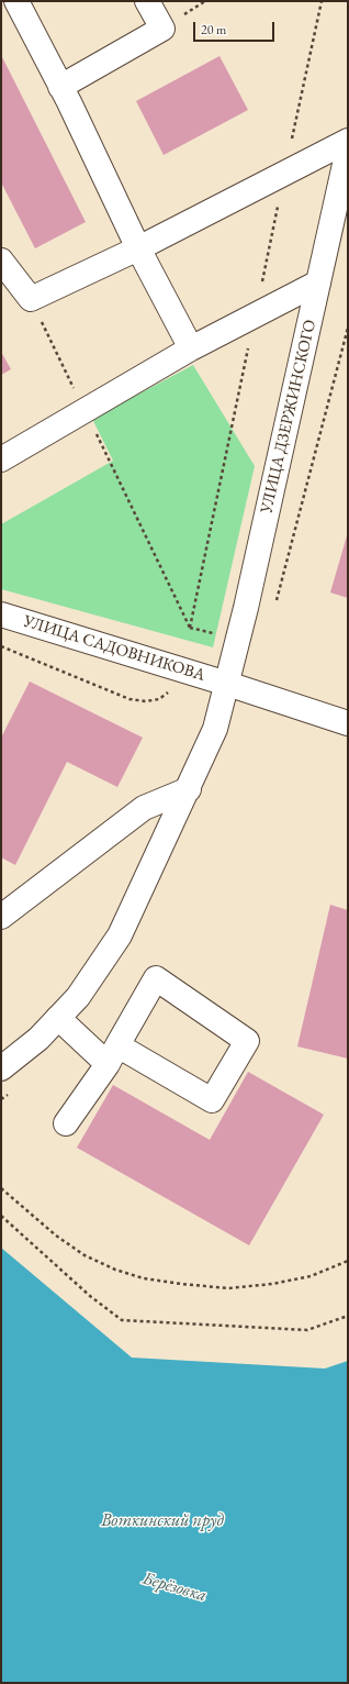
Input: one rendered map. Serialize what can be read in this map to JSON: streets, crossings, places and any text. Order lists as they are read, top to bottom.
{
  "streets": {
    "main road": ["УЛИЦА ДЗЕРЖИНСКОГО", "УЛИЦА САДОВНИКОВА"]
  },
  "crossings": [
    ["УЛИЦА ДЗЕРЖИНСКОГО", "УЛИЦА САДОВНИКОВА"]
  ],
  "water": ["Воткинский пруд", "Берёзовка"],
  "scale_bar": "20 m"
}
